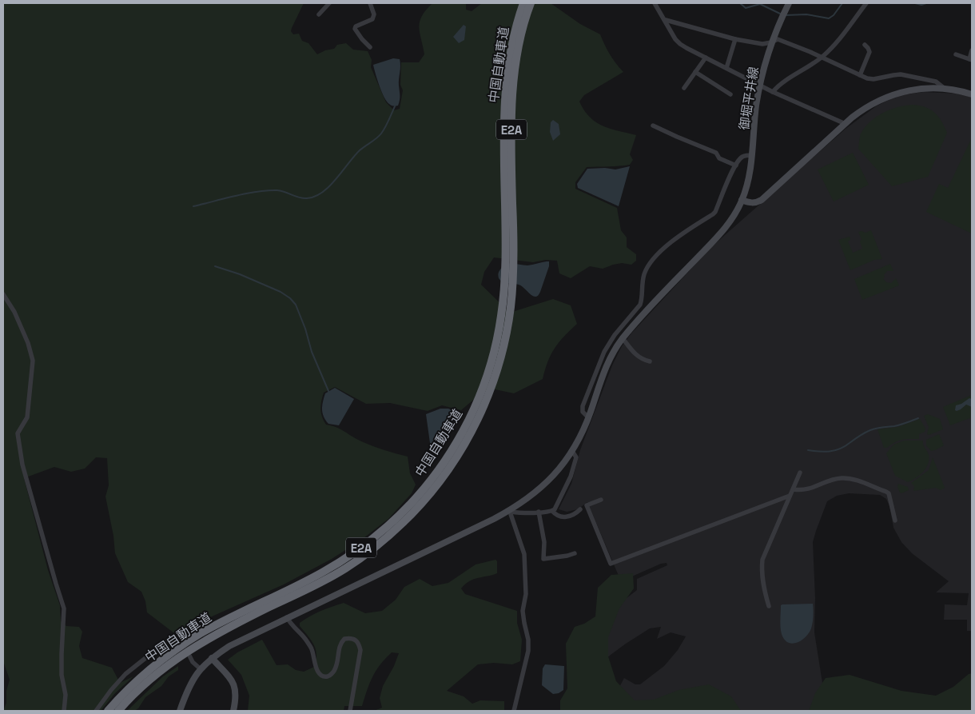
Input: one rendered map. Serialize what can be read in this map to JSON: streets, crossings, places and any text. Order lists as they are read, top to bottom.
{
  "streets": {
    "highway": ["中国自動車道", "E2A"],
    "street": ["御堀平井線"]
  }
}
